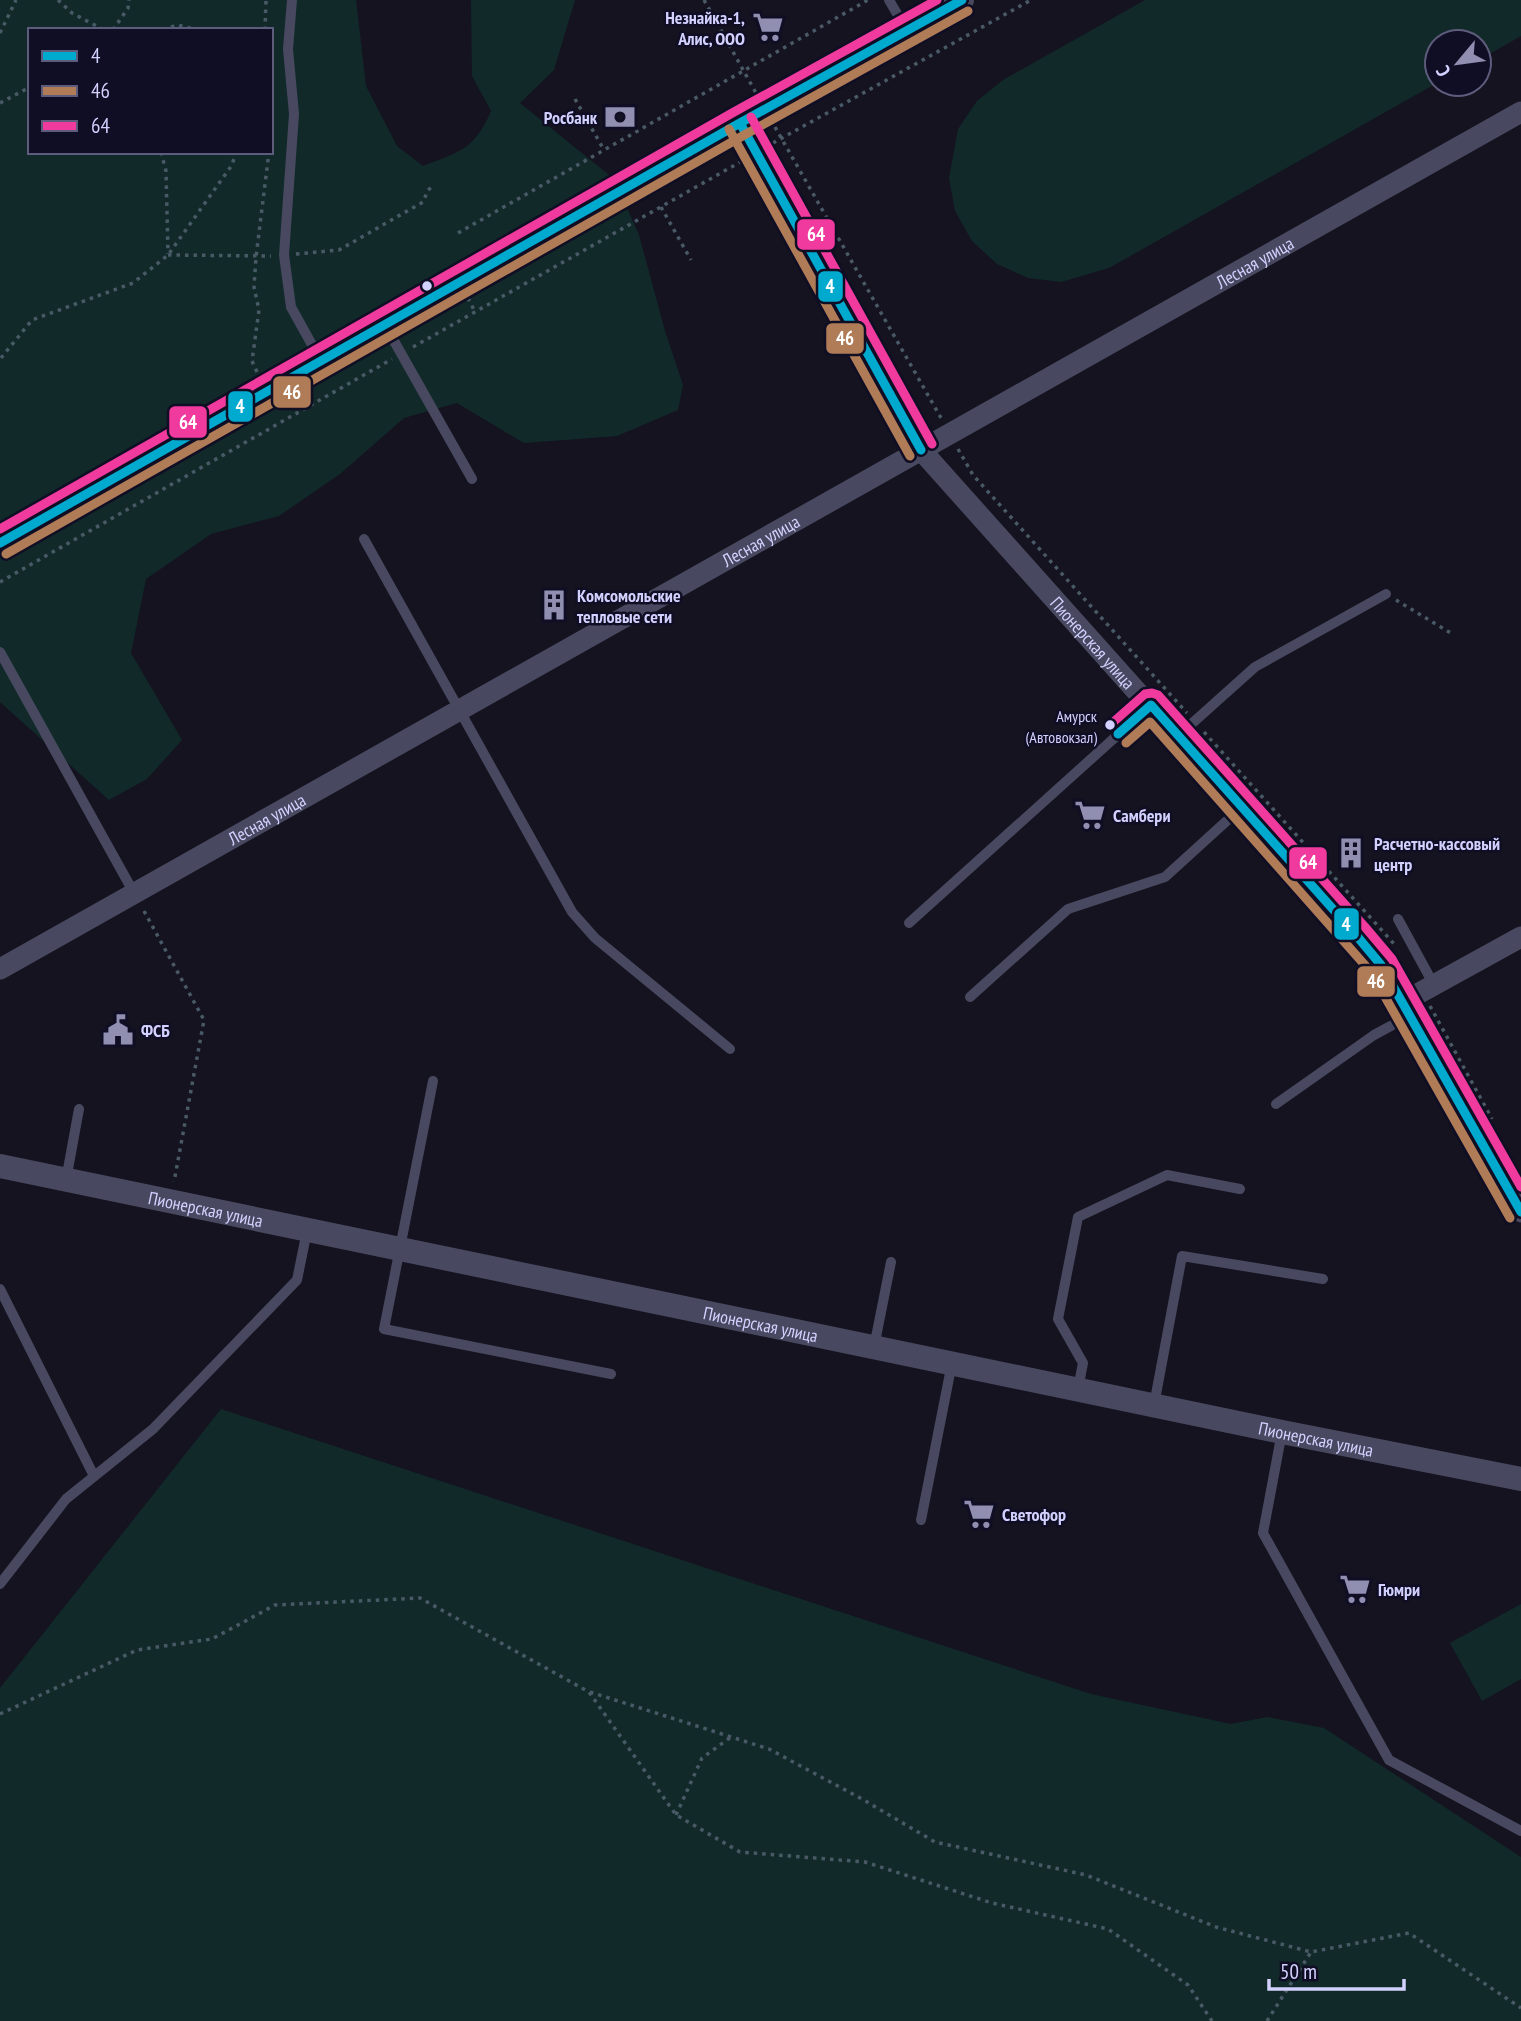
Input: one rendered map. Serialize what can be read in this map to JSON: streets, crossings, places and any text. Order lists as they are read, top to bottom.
{
  "streets": {
    "street": ["Лесная улица", "Пионерская улица"]
  },
  "crossings": [
    ["Лесная улица", "Пионерская улица"]
  ],
  "places": {
    "supermarket": [
      "Незнайка-1, Алис, ООО",
      "Самбери",
      "Светофор",
      "Гюмри"
    ],
    "bank": ["Росбанк"],
    "building": ["Комсомольские тепловые сети", "Расчетно-кассовый центр"],
    "other": ["Амурск (Автовокзал)"],
    "public building": ["ФСБ"]
  },
  "lines": ["transit line 4", "transit line 64", "transit line 46"],
  "legend": ["4", "46", "64"],
  "scale_bar": "50 m",
  "north": "bottom left"
}
